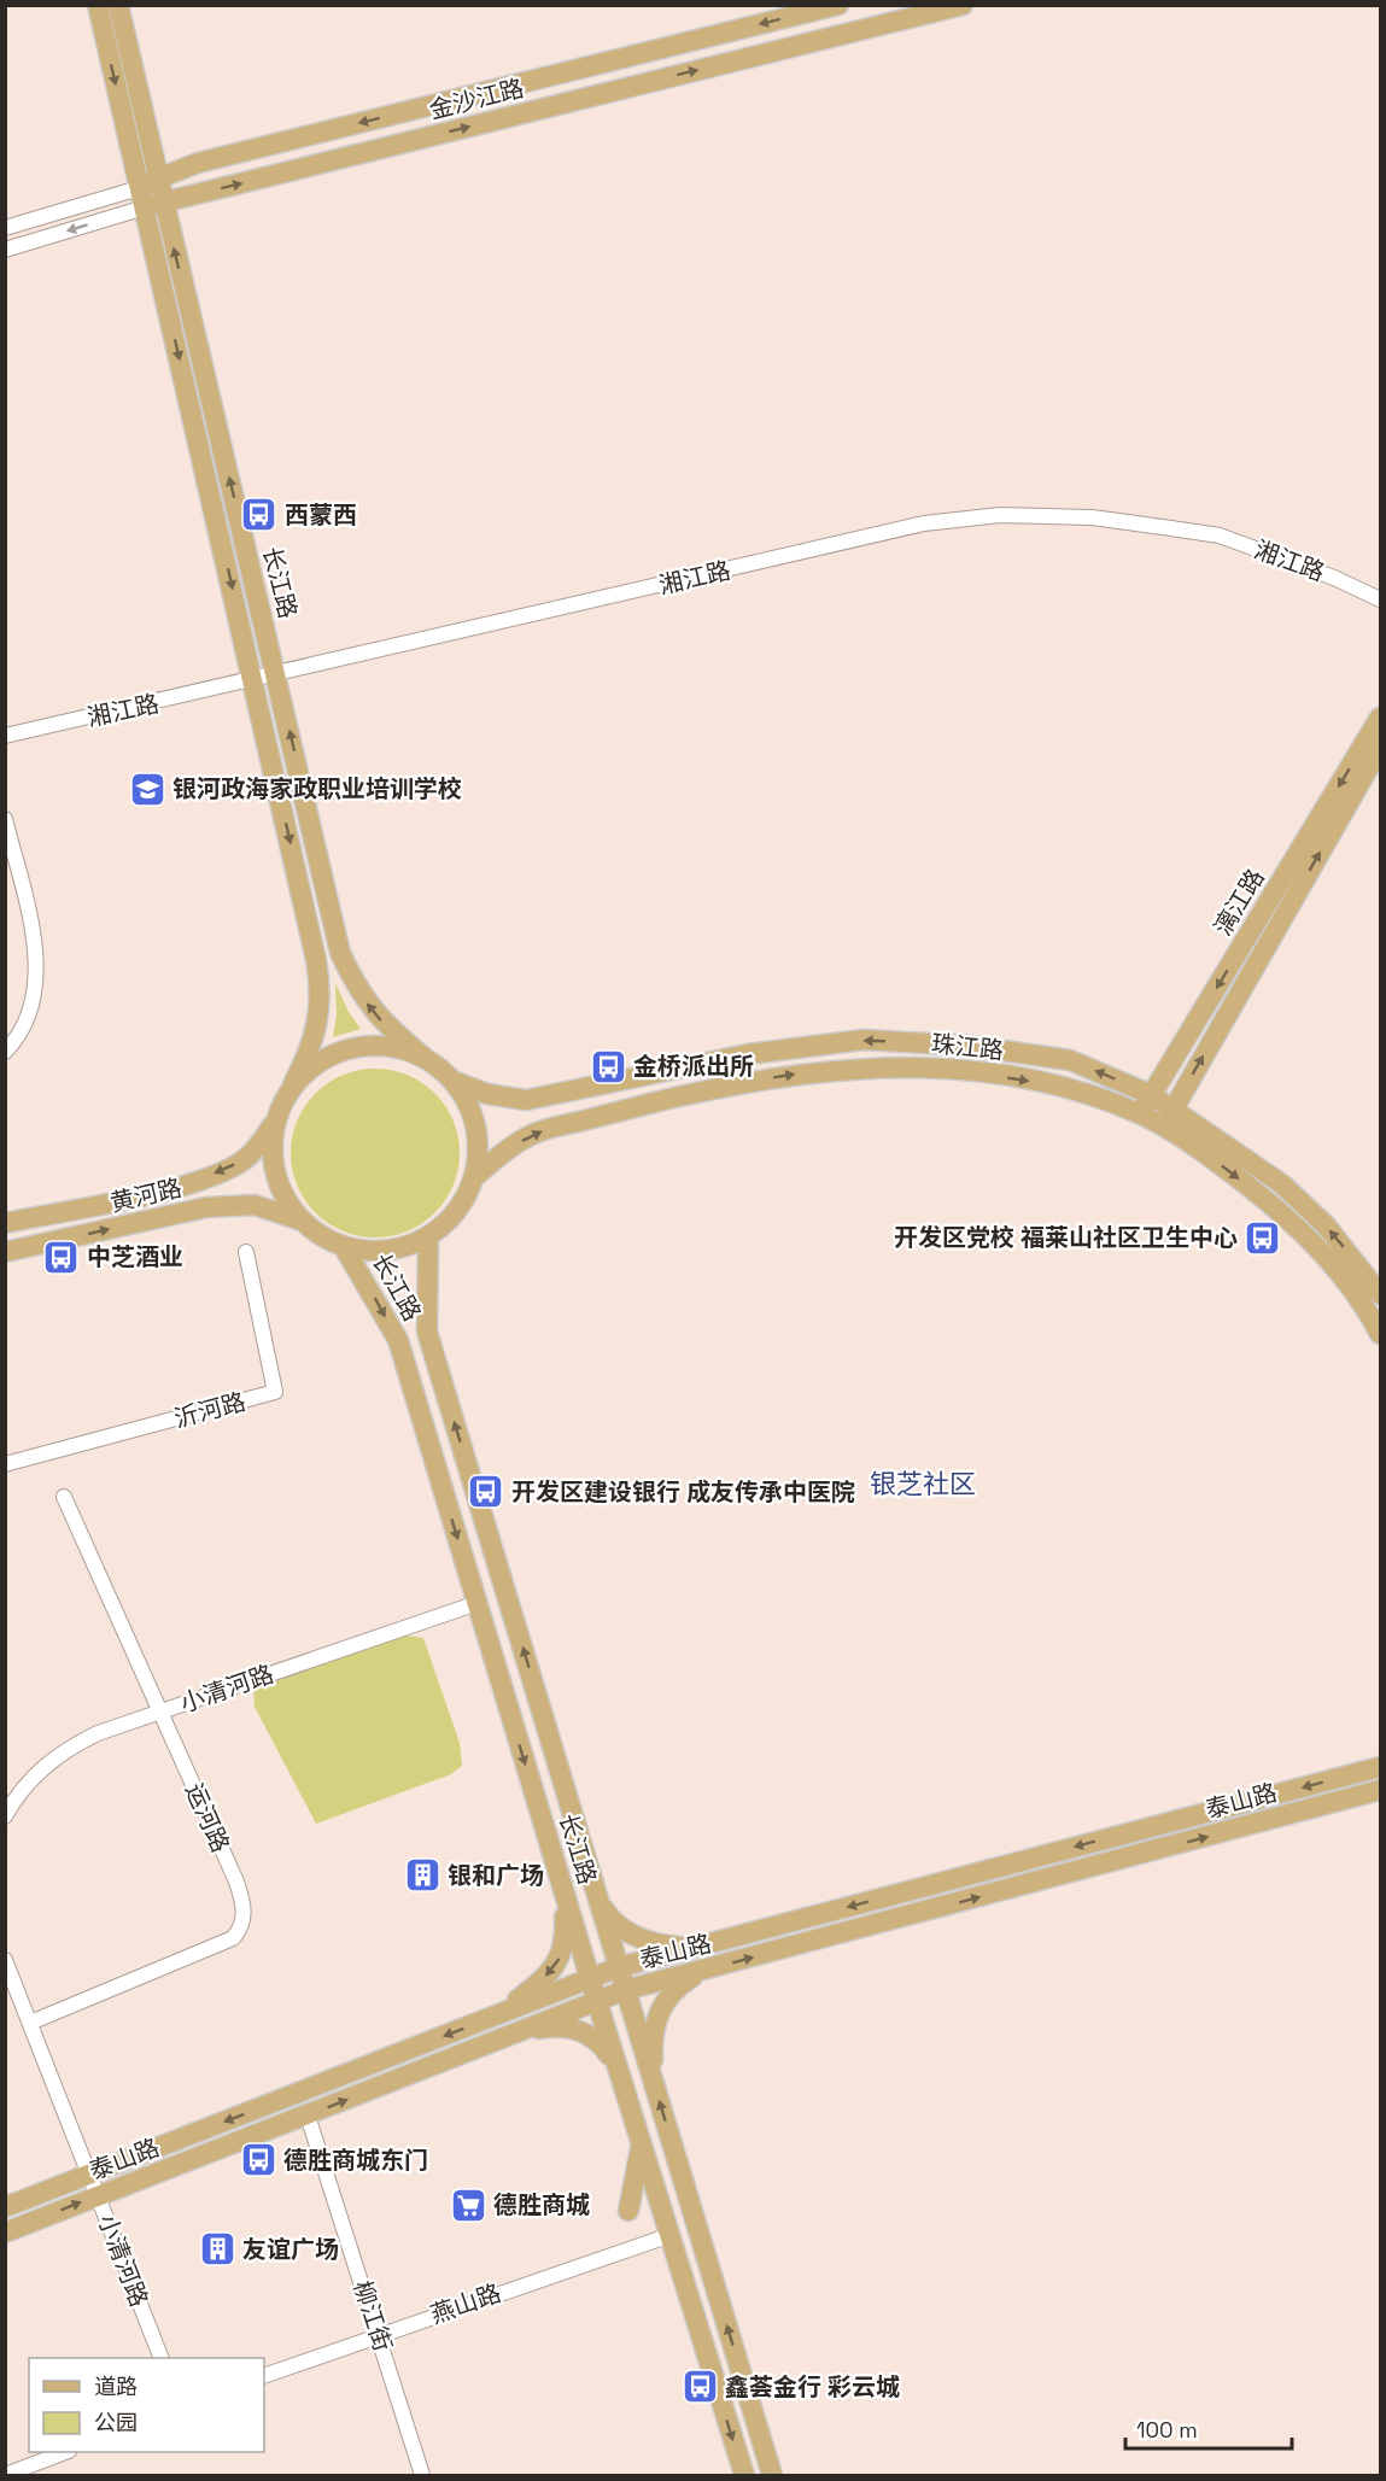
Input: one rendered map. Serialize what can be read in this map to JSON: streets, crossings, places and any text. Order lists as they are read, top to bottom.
{
  "streets": {
    "main road": [
      "金沙江路",
      "长江路",
      "漓江路",
      "珠江路",
      "黄河路",
      "泰山路"
    ],
    "street": [
      "湘江路",
      "沂河路",
      "小清河路",
      "运河路",
      "燕山路",
      "柳江街"
    ]
  },
  "crossings": [
    ["金沙江路", "长江路"],
    ["湘江路", "长江路"],
    ["长江路", "珠江路"],
    ["长江路", "黄河路"],
    ["长江路", "小清河路"],
    ["长江路", "泰山路"],
    ["长江路", "燕山路"],
    ["漓江路", "珠江路"],
    ["珠江路", "黄河路"],
    ["小清河路", "泰山路"],
    ["小清河路", "运河路"],
    ["泰山路", "柳江街"],
    ["燕山路", "柳江街"]
  ],
  "districts": ["银芝社区"],
  "places": {
    "bus stop": [
      "西蒙西",
      "金桥派出所",
      "开发区党校 福莱山社区卫生中心",
      "中芝酒业",
      "开发区建设银行 成友传承中医院",
      "德胜商城东门",
      "鑫荟金行 彩云城"
    ],
    "school or university": ["银河政海家政职业培训学校"],
    "building": ["银和广场", "友谊广场"],
    "supermarket": ["德胜商城"]
  },
  "legend": ["道路", "公园"],
  "scale_bar": "100 m"
}
